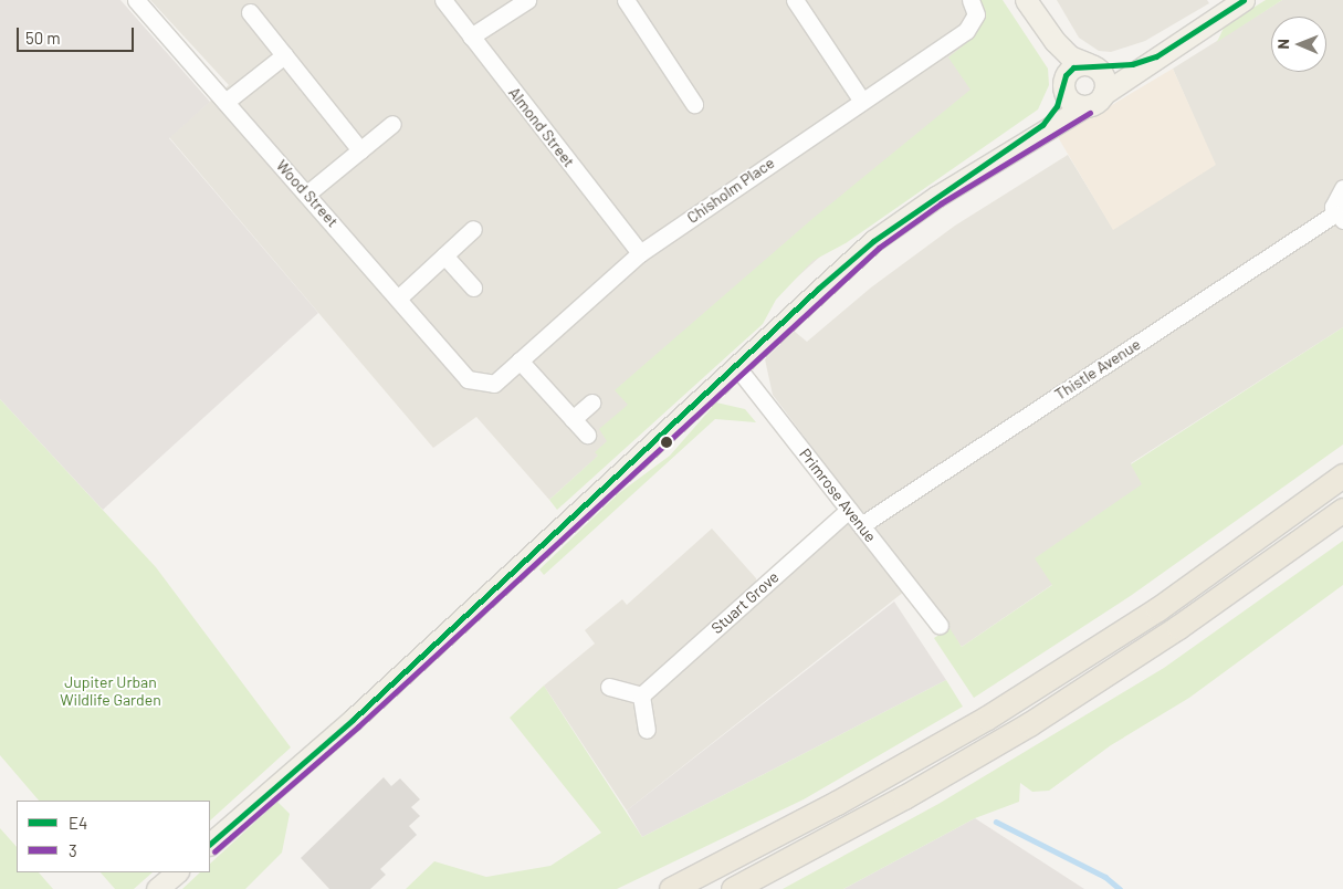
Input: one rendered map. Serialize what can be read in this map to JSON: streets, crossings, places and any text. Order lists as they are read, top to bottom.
{
  "streets": {
    "street": [
      "Almond Street",
      "Chisholm Place",
      "Wood Street",
      "Thistle Avenue",
      "Primrose Avenue",
      "Stuart Grove"
    ]
  },
  "crossings": [
    ["Almond Street", "Chisholm Place"],
    ["Chisholm Place", "Wood Street"],
    ["Thistle Avenue", "Primrose Avenue"],
    ["Primrose Avenue", "Stuart Grove"]
  ],
  "parks": ["Jupiter Urban Wildlife Garden"],
  "lines": ["transit line E4", "transit line 3"],
  "legend": ["E4", "3"],
  "scale_bar": "50 m",
  "north": "left"
}
